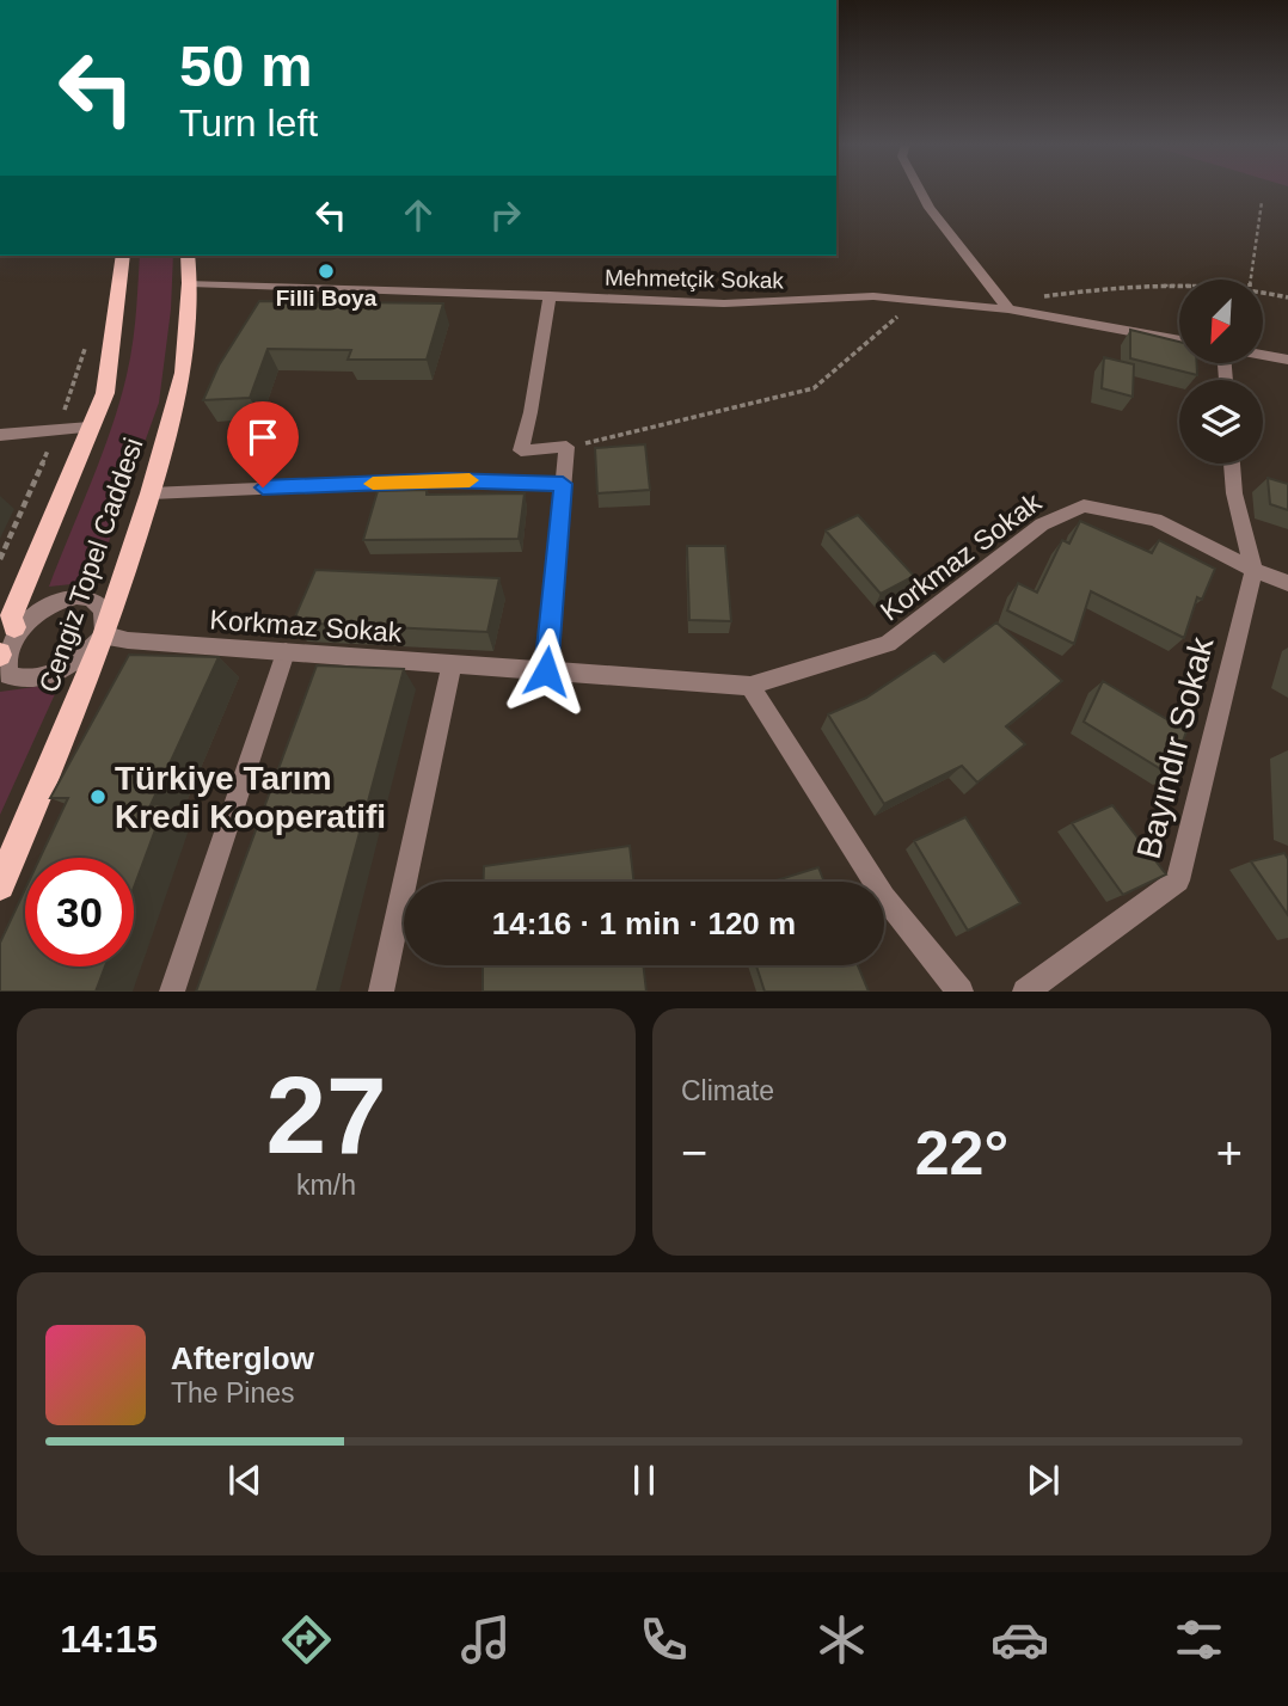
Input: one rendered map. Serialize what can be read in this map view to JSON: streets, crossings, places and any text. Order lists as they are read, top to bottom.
{
  "streets": {
    "main road": ["Cengiz Topel Caddesi"],
    "street": ["Mehmetçik Sokak", "Korkmaz Sokak", "Bayındır Sokak"]
  },
  "crossings": [
    ["Mehmetçik Sokak", "Cengiz Topel Caddesi"],
    ["Korkmaz Sokak", "Cengiz Topel Caddesi"],
    ["Korkmaz Sokak", "Bayındır Sokak"]
  ],
  "places": ["Filli Boya", "Türkiye Tarım Kredi Kooperatifi"],
  "north": "bottom left",
  "page": {
    "turn": ["50 m", "Turn left"],
    "limit": "30",
    "trip": "14:16 · 1 min · 120 m",
    "tile": [
      ["27", "km/h"],
      "Climate"
    ],
    "heat": ["−", "22°", "+"],
    "song": ["Afterglow", "The Pines"],
    "tabs": "14:15"
  }
}
